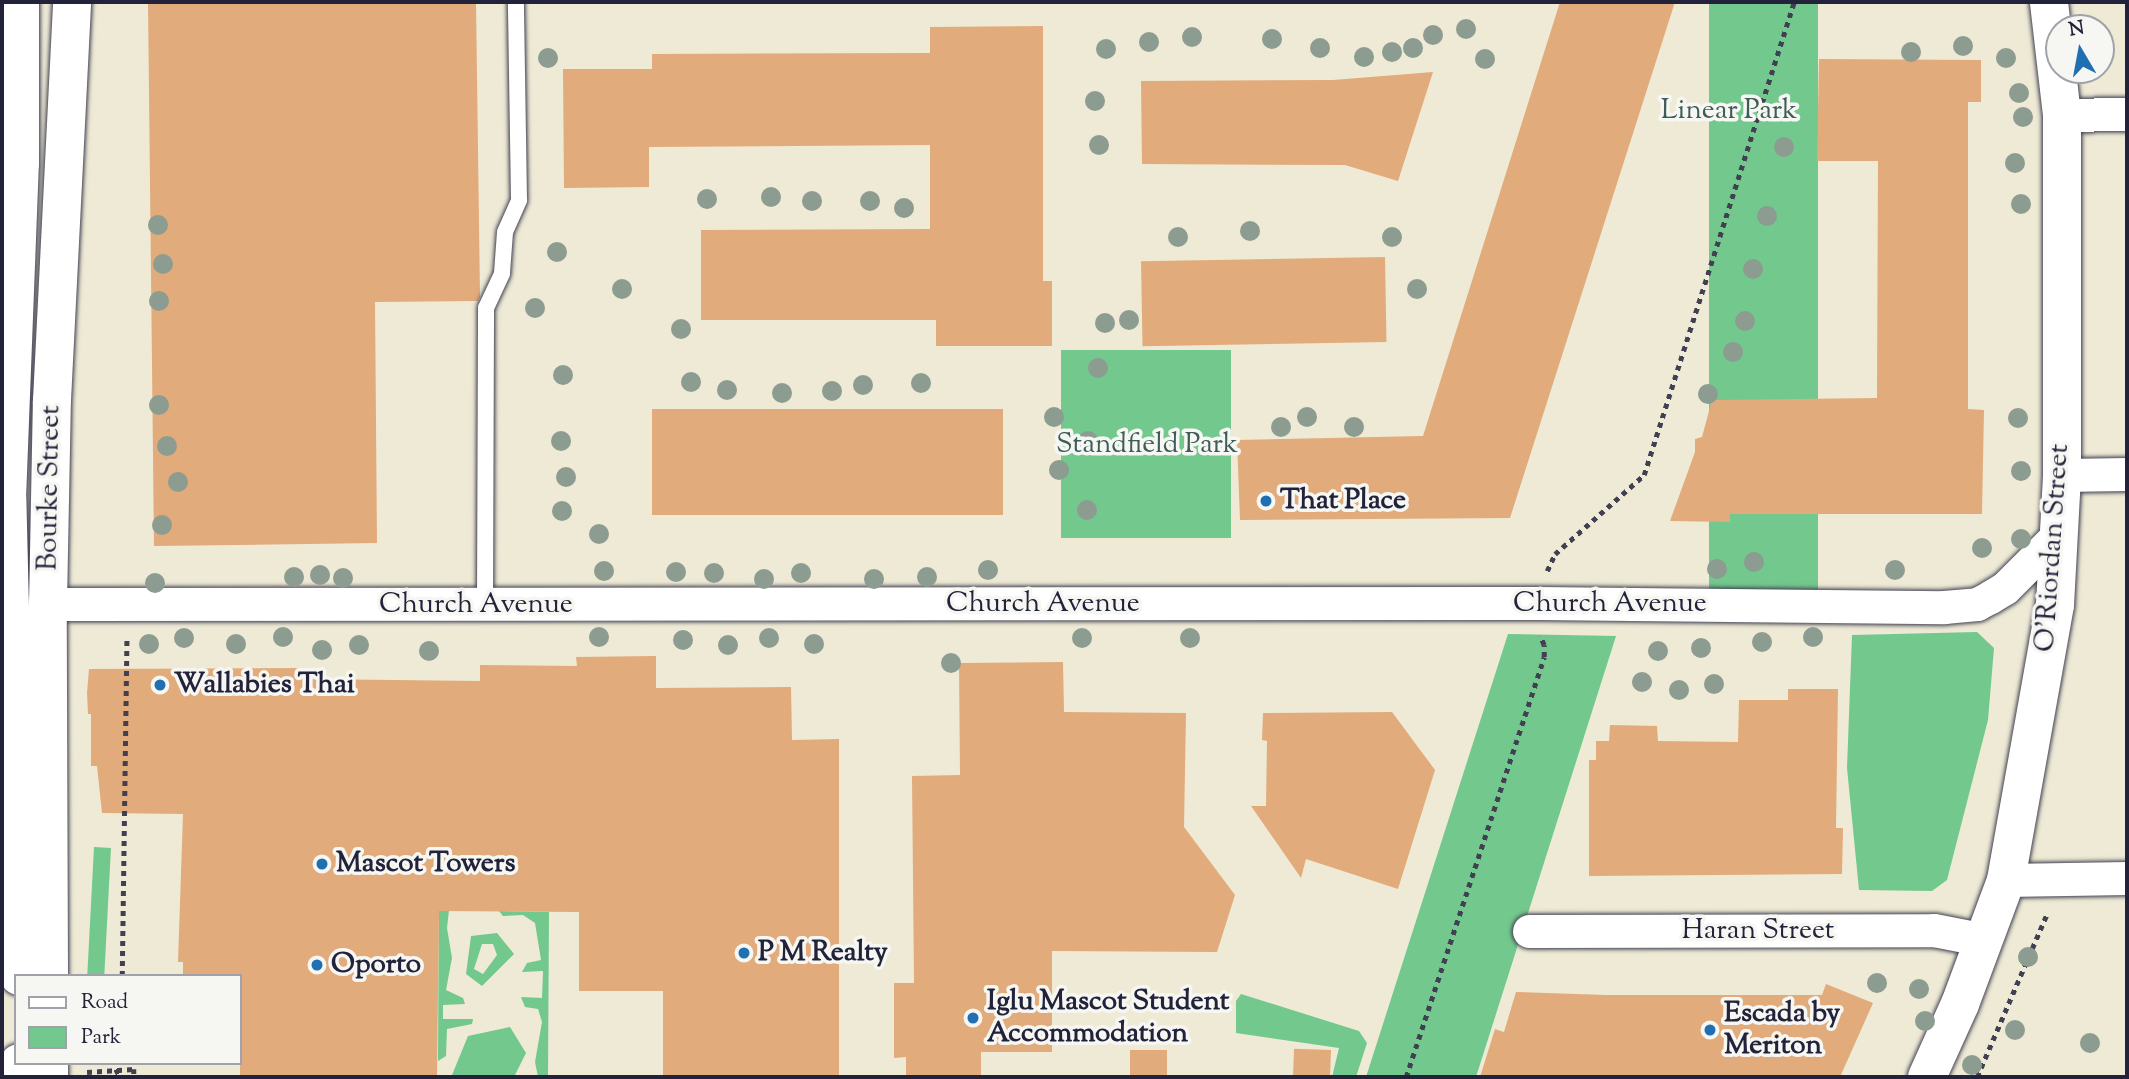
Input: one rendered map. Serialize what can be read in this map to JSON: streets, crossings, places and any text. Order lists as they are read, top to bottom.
{
  "streets": {
    "main road": ["Bourke Street", "O'Riordan Street", "Church Avenue"],
    "street": ["Haran Street"]
  },
  "crossings": [
    ["Bourke Street", "Church Avenue"],
    ["O'Riordan Street", "Church Avenue"],
    ["O'Riordan Street", "Haran Street"]
  ],
  "parks": ["Linear Park", "Standfield Park"],
  "places": [
    "That Place",
    "Wallabies Thai",
    "Mascot Towers",
    "P M Realty",
    "Oporto",
    "Iglu Mascot Student Accommodation",
    "Escada by Meriton"
  ],
  "legend": ["Road", "Park"],
  "north": "top"
}
